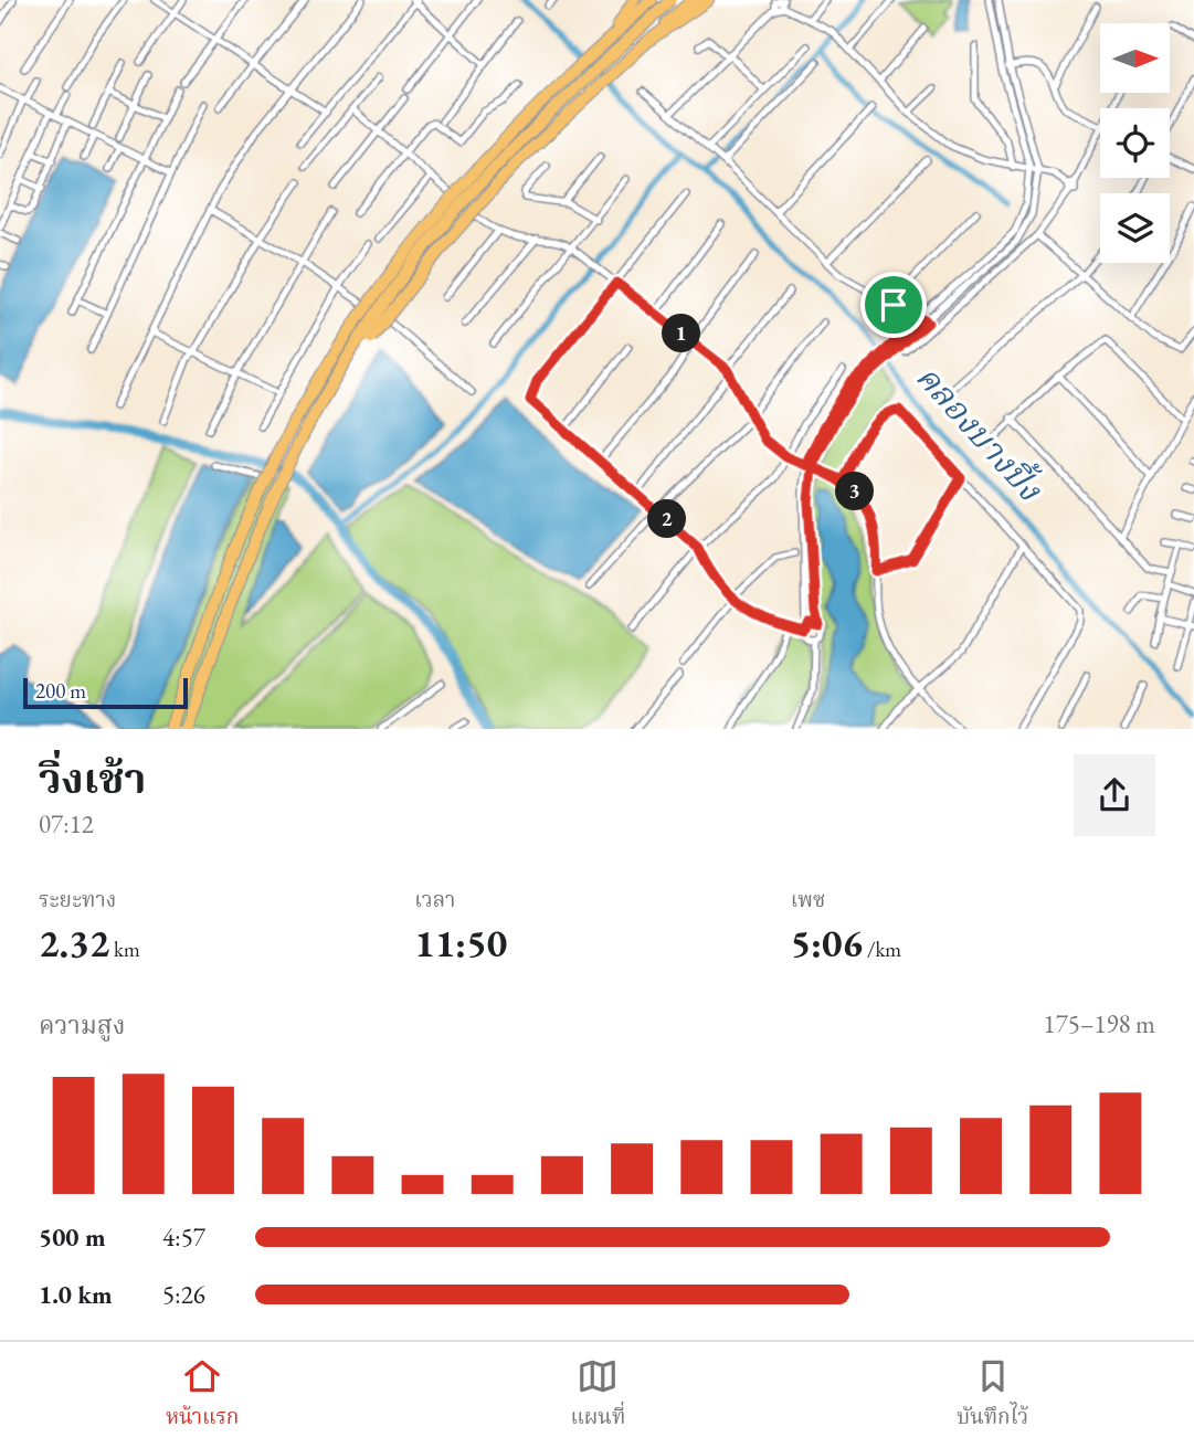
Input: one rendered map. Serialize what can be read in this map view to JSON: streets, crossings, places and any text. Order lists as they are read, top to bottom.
{
  "water": ["คลองบางปิ้ง"],
  "scale_bar": "200 m",
  "north": "right",
  "page": {
    "pins": ["1", "3", "2"],
    "scale": "200 m",
    "heading": ["วิ่งเช้า", "07:12"],
    "stats": [
      ["ระยะทาง", "2.32 km"],
      ["เวลา", "11:50"],
      ["เพซ", "5:06 /km"]
    ],
    "chart": ["ความสูง", "175–198 m"],
    "list": [
      {
        "name": "500 m",
        "note": "4:57"
      },
      {
        "name": "1.0 km",
        "note": "5:26"
      }
    ],
    "tabs": ["หน้าแรก", "แผนที่", "บันทึกไว้"]
  }
}
